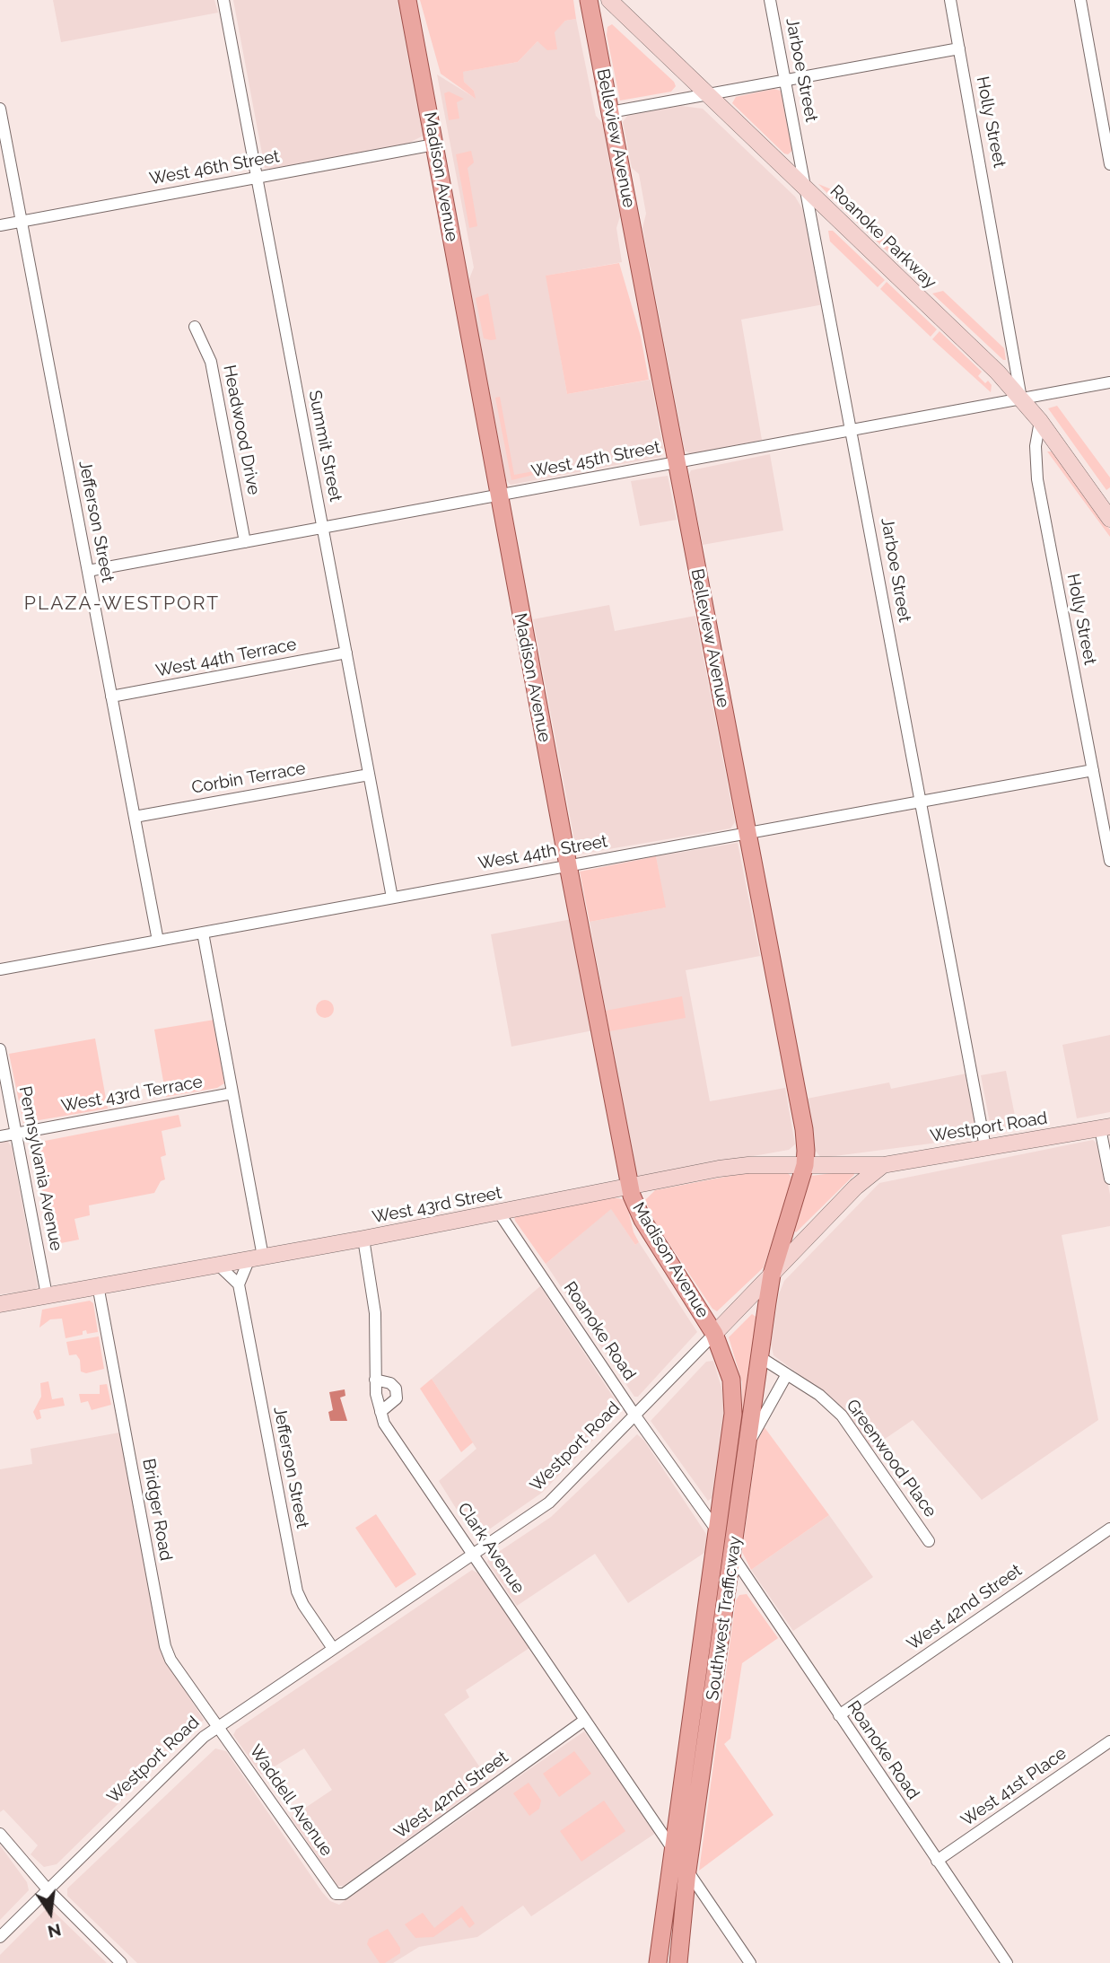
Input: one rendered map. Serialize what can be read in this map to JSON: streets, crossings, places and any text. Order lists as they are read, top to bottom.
{
  "streets": {
    "main road": ["Belleview Avenue", "Madison Avenue", "Southwest Trafficway"],
    "street": [
      "Jarboe Street",
      "Holly Street",
      "West 46th Street",
      "Roanoke Parkway",
      "Headwood Drive",
      "Summit Street",
      "West 45th Street",
      "Jefferson Street",
      "West 44th Terrace",
      "Corbin Terrace",
      "West 44th Street",
      "West 43rd Terrace",
      "Westport Road",
      "Pennsylvania Avenue",
      "West 43rd Street",
      "Roanoke Road",
      "Greenwood Place",
      "Bridger Road",
      "Clark Avenue",
      "West 42nd Street",
      "West 41st Place",
      "Waddell Avenue"
    ]
  },
  "crossings": [
    ["Jarboe Street", "Roanoke Parkway"],
    ["Jarboe Street", "West 45th Street"],
    ["Jarboe Street", "West 44th Street"],
    ["Jarboe Street", "Westport Road"],
    ["Holly Street", "Roanoke Parkway"],
    ["Holly Street", "West 45th Street"],
    ["Holly Street", "West 44th Street"],
    ["Belleview Avenue", "West 45th Street"],
    ["Belleview Avenue", "West 44th Street"],
    ["Belleview Avenue", "Westport Road"],
    ["Belleview Avenue", "West 43rd Street"],
    ["Belleview Avenue", "Southwest Trafficway"],
    ["West 46th Street", "Madison Avenue"],
    ["West 46th Street", "Summit Street"],
    ["West 46th Street", "Jefferson Street"],
    ["Madison Avenue", "West 45th Street"],
    ["Madison Avenue", "West 44th Street"],
    ["Madison Avenue", "Westport Road"],
    ["Madison Avenue", "West 43rd Street"],
    ["Madison Avenue", "Southwest Trafficway"],
    ["Roanoke Parkway", "West 45th Street"],
    ["Headwood Drive", "West 45th Street"],
    ["Summit Street", "West 45th Street"],
    ["Summit Street", "West 44th Terrace"],
    ["Summit Street", "Corbin Terrace"],
    ["Summit Street", "West 44th Street"],
    ["West 45th Street", "Jefferson Street"],
    ["Jefferson Street", "West 44th Terrace"],
    ["Jefferson Street", "Corbin Terrace"],
    ["Jefferson Street", "West 44th Street"],
    ["Jefferson Street", "Westport Road"],
    ["West 43rd Terrace", "Pennsylvania Avenue"],
    ["Westport Road", "West 43rd Street"],
    ["Westport Road", "Roanoke Road"],
    ["Westport Road", "Bridger Road"],
    ["Westport Road", "Clark Avenue"],
    ["Westport Road", "Southwest Trafficway"],
    ["Westport Road", "Waddell Avenue"],
    ["Pennsylvania Avenue", "West 43rd Street"],
    ["West 43rd Street", "Roanoke Road"],
    ["West 43rd Street", "Bridger Road"],
    ["West 43rd Street", "Clark Avenue"],
    ["Roanoke Road", "West 42nd Street"],
    ["Roanoke Road", "Southwest Trafficway"],
    ["Roanoke Road", "West 41st Place"],
    ["Greenwood Place", "Southwest Trafficway"],
    ["Bridger Road", "Waddell Avenue"],
    ["Clark Avenue", "West 42nd Street"],
    ["Clark Avenue", "Southwest Trafficway"],
    ["West 42nd Street", "Waddell Avenue"]
  ],
  "districts": ["PLAZA-WESTPORT"],
  "north": "bottom"
}
